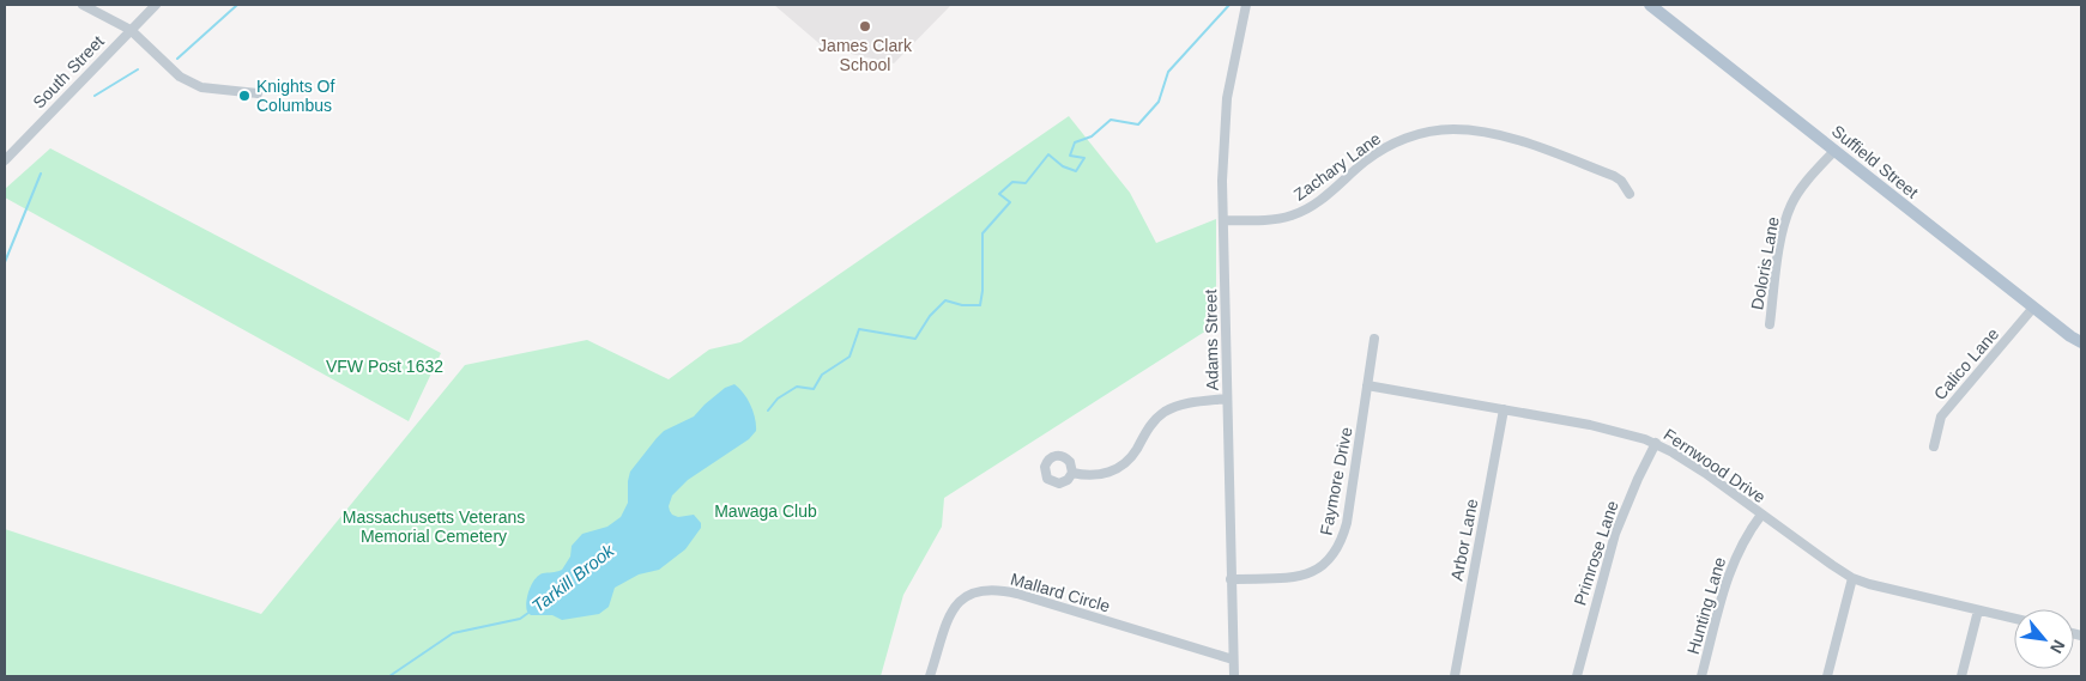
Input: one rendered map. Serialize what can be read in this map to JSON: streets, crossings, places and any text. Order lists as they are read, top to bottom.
{
  "streets": {
    "main road": ["Suffield Street"],
    "street": [
      "South Street",
      "Zachary Lane",
      "Doloris Lane",
      "Adams Street",
      "Calico Lane",
      "Fernwood Drive",
      "Faymore Drive",
      "Arbor Lane",
      "Primrose Lane",
      "Mallard Circle",
      "Hunting Lane"
    ]
  },
  "crossings": [
    ["Suffield Street", "Doloris Lane"],
    ["Suffield Street", "Calico Lane"],
    ["Zachary Lane", "Adams Street"],
    ["Adams Street", "Faymore Drive"],
    ["Adams Street", "Mallard Circle"],
    ["Fernwood Drive", "Faymore Drive"],
    ["Fernwood Drive", "Arbor Lane"],
    ["Fernwood Drive", "Primrose Lane"],
    ["Fernwood Drive", "Hunting Lane"]
  ],
  "water": ["Tarkill Brook"],
  "parks": ["VFW Post 1632", "Mawaga Club", "Massachusetts Veterans Memorial Cemetery"],
  "places": ["James Clark School", "Knights Of Columbus"],
  "north": "bottom right"
}
